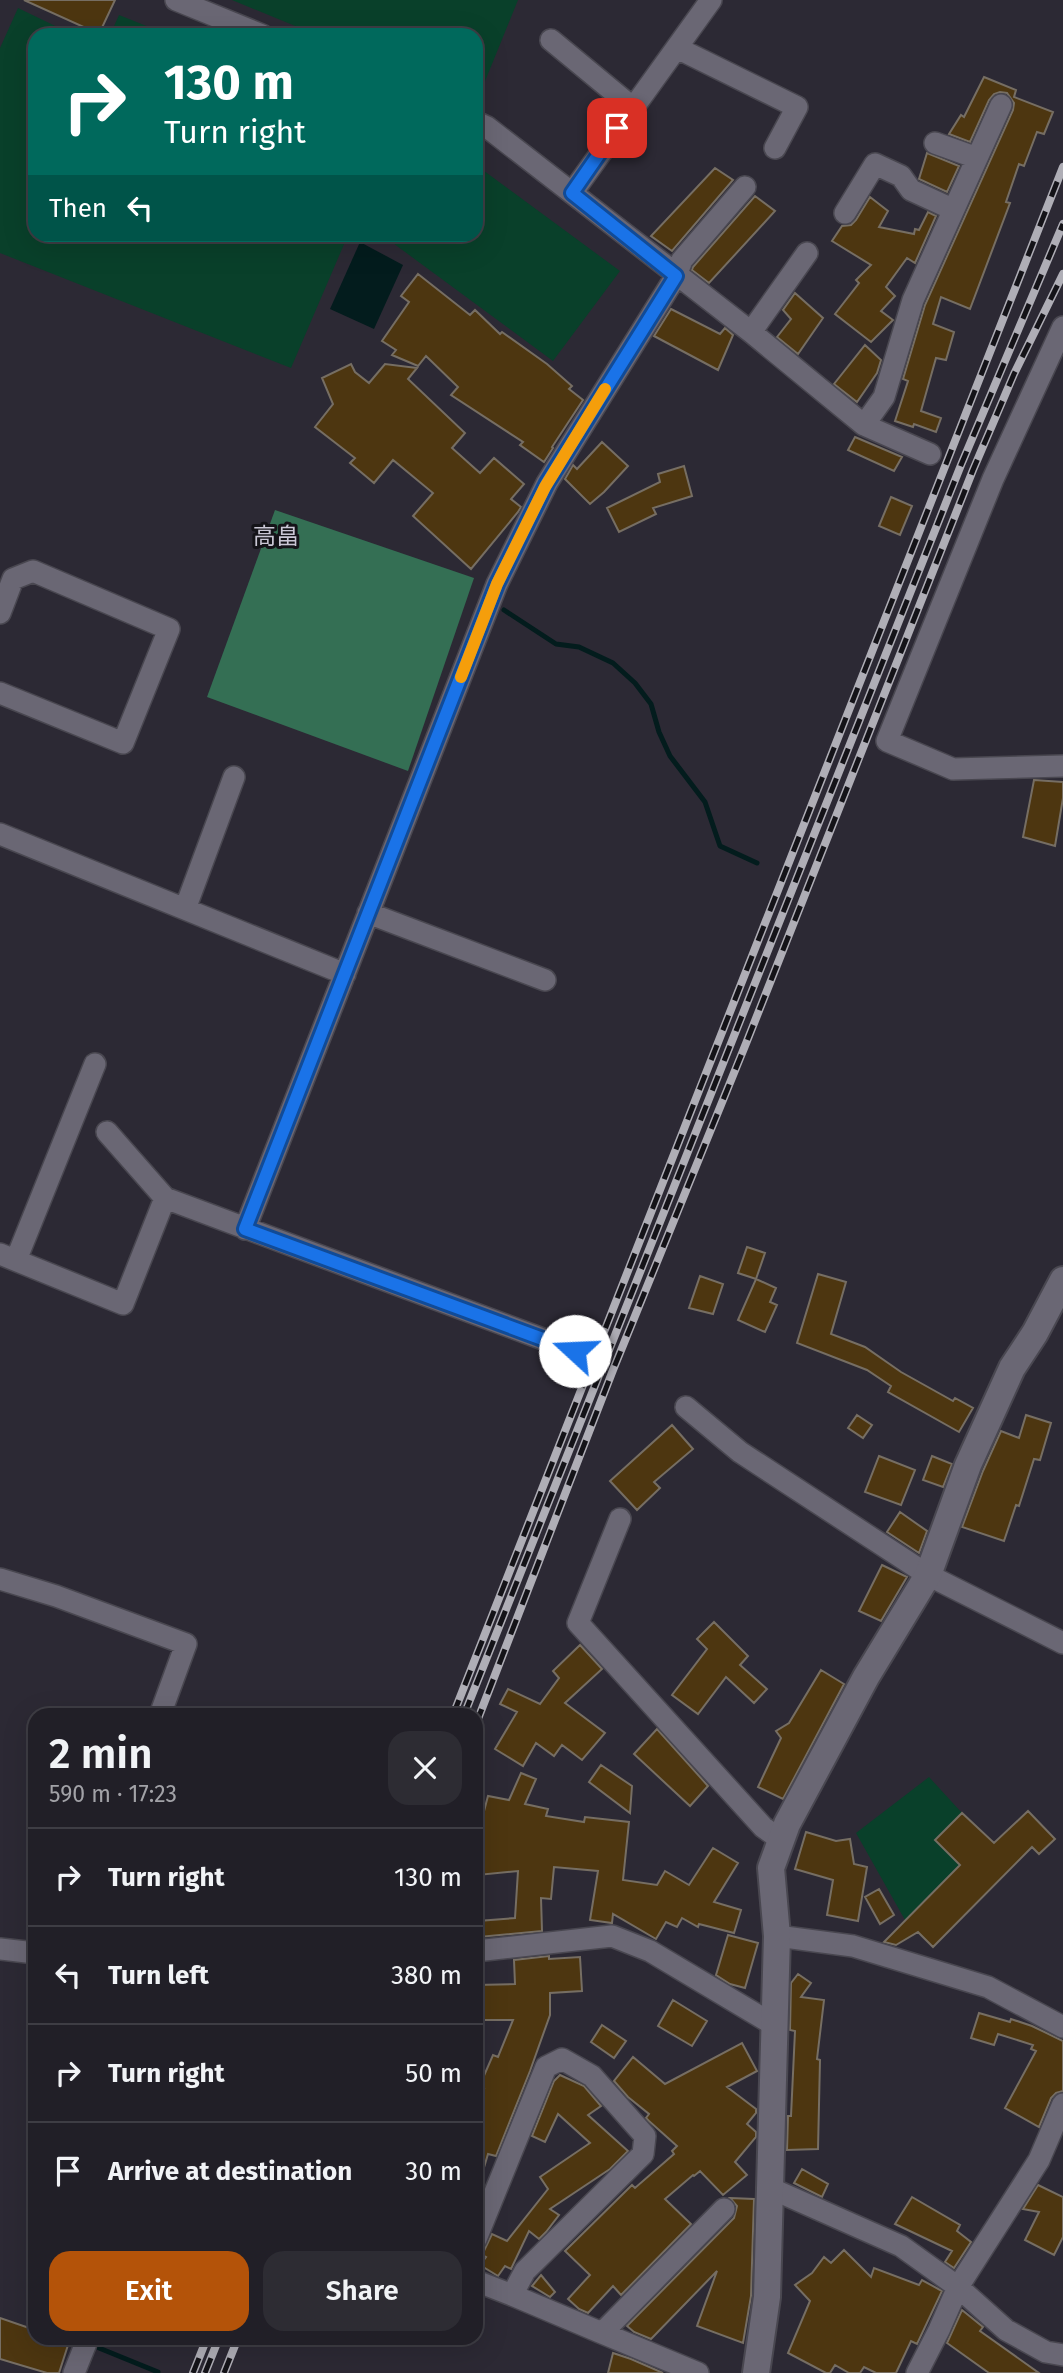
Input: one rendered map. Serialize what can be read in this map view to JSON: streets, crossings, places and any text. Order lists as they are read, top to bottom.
{
  "districts": ["高畠"],
  "page": {
    "turn": ["130 m", "Turn right"],
    "then": "Then",
    "heading": ["2 min", "590 m · 17:23"],
    "list": [
      {
        "name": "Turn right",
        "value": "130 m"
      },
      {
        "name": "Turn left",
        "value": "380 m"
      },
      {
        "name": "Turn right",
        "value": "50 m"
      },
      {
        "name": "Arrive at destination",
        "value": "30 m"
      }
    ],
    "buttons": ["Exit", "Share"]
  }
}
